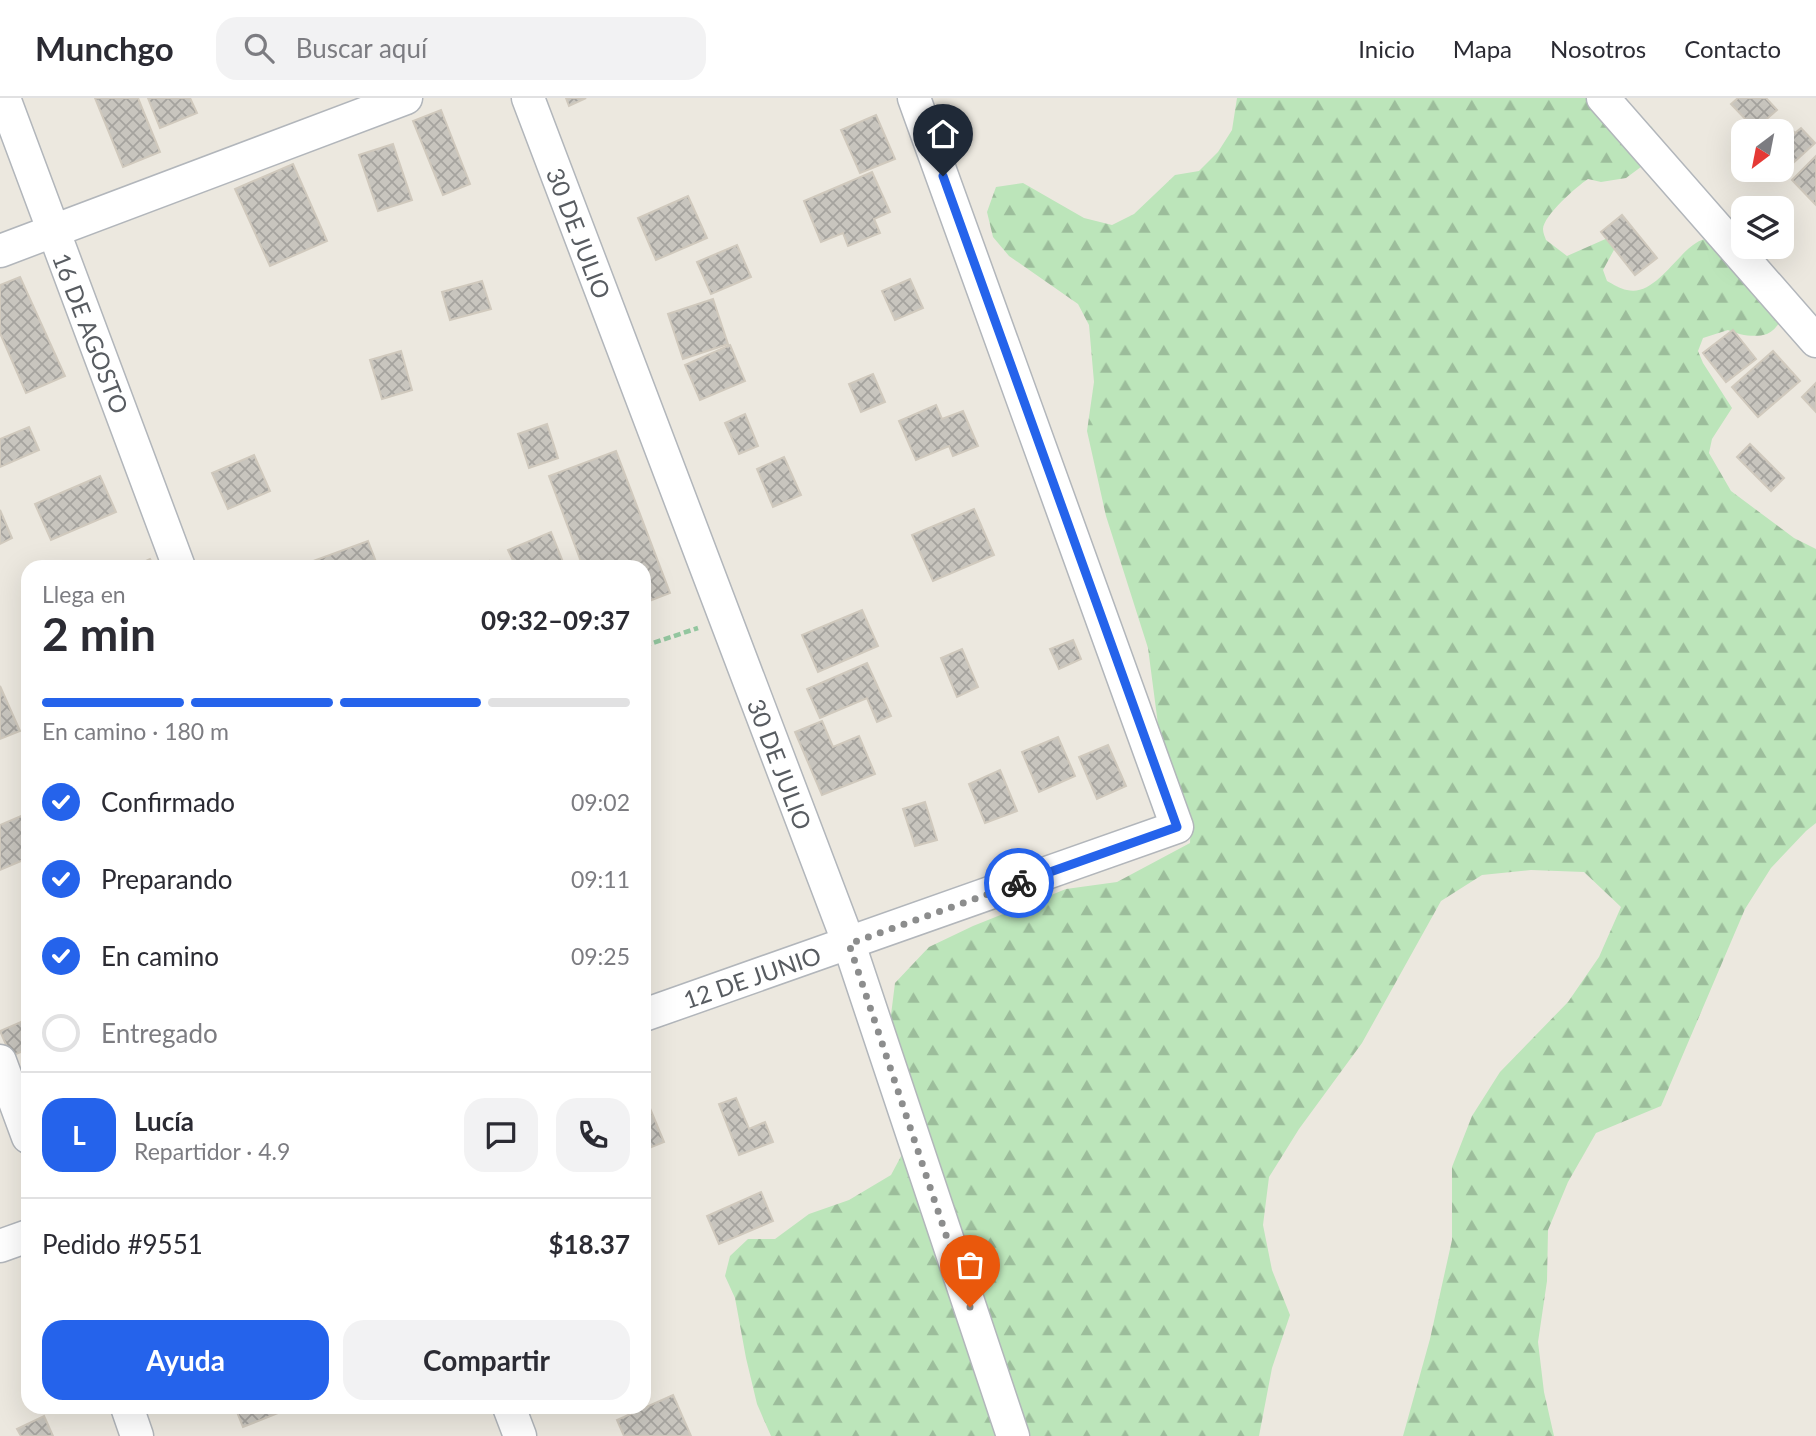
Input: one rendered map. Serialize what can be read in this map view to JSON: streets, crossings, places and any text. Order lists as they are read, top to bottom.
{
  "streets": {
    "street": ["30 DE JULIO", "16 DE AGOSTO", "12 DE JUNIO"]
  },
  "crossings": [
    ["30 DE JULIO", "12 DE JUNIO"]
  ],
  "north": "bottom left",
  "page": {
    "header": "Munchgo",
    "search": "Buscar aquí",
    "nav": [
      "Inicio",
      "Mapa",
      "Nosotros",
      "Contacto"
    ],
    "heading": ["2 min", "Llega en", "09:32–09:37"],
    "panel": [
      "Lucía",
      "Repartidor · 4.9",
      "Pedido #9551",
      "$18.37"
    ],
    "bar": "En camino · 180 m",
    "list": [
      ["Confirmado", "09:02"],
      ["Preparando", "09:11"],
      ["En camino", "09:25"],
      "Entregado"
    ],
    "round": "L",
    "buttons": ["Ayuda", "Compartir"]
  }
}
